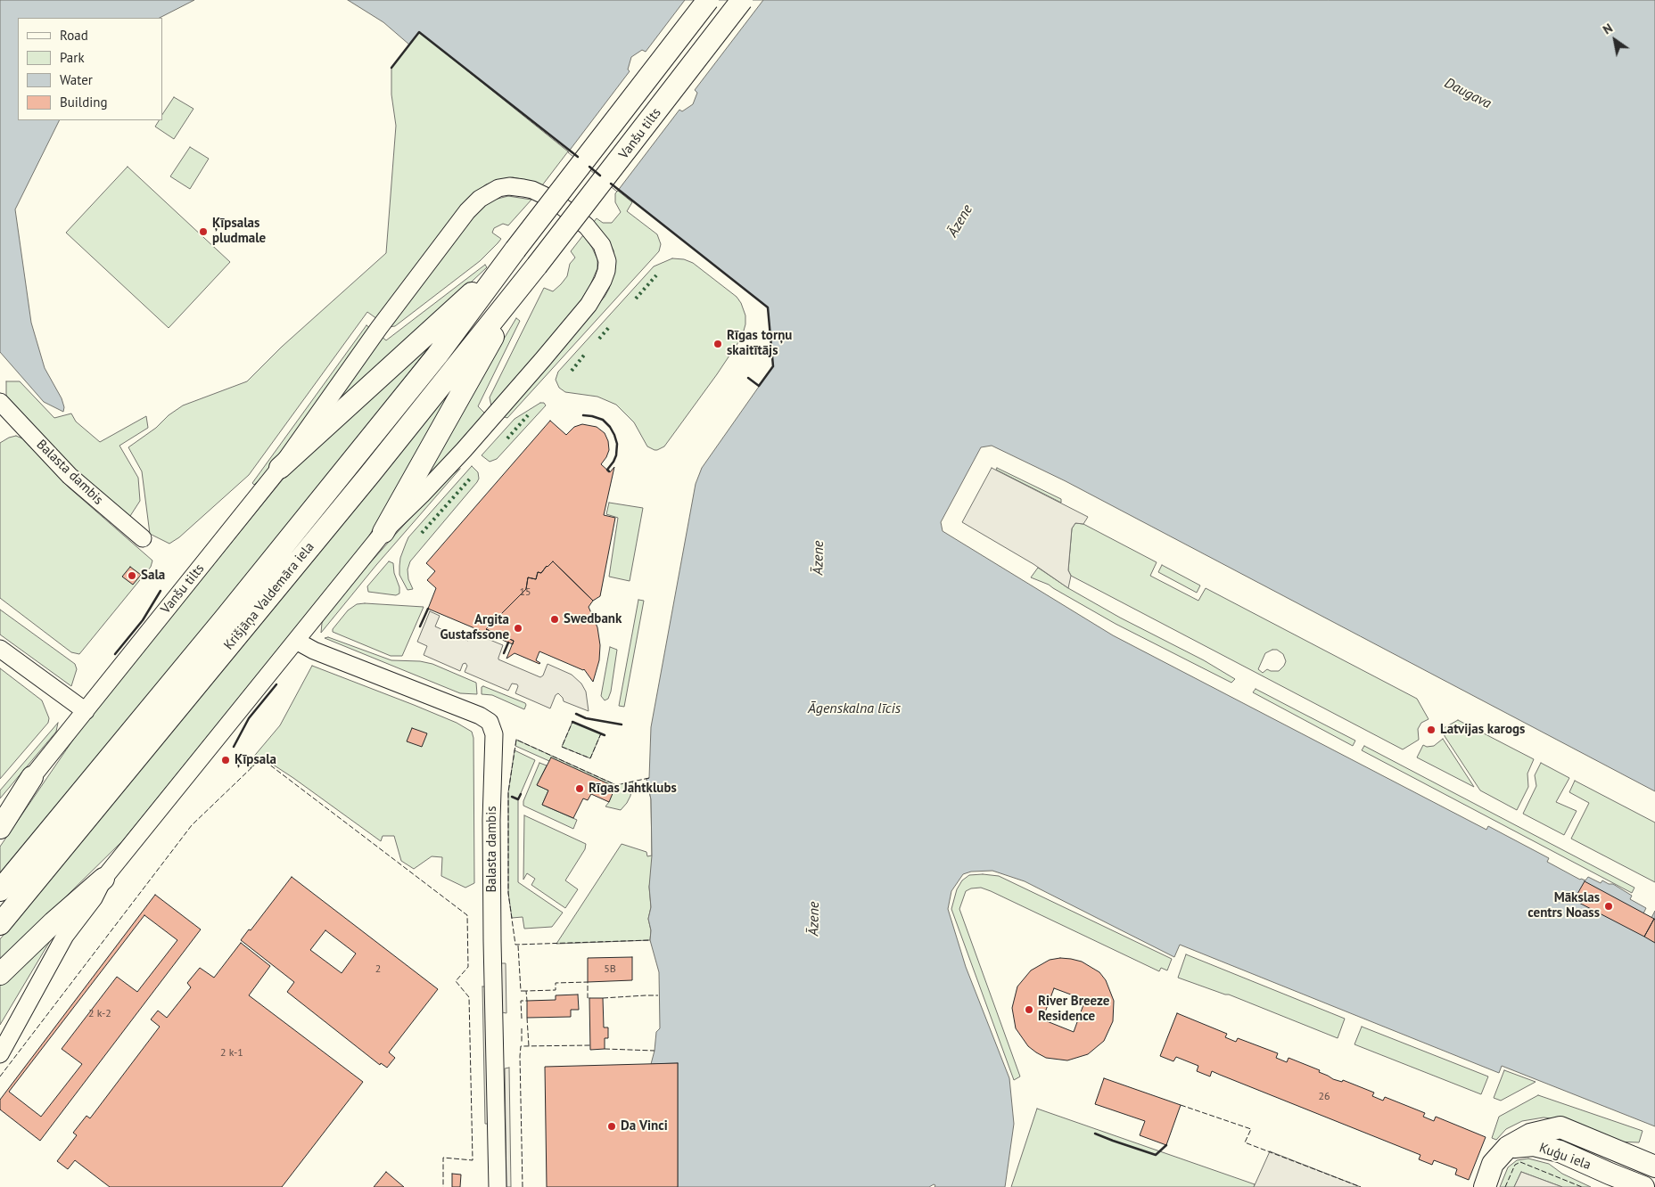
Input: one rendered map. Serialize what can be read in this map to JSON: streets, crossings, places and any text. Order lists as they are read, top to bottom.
{
  "streets": {
    "main road": ["Vanšu tilts", "Krišjāņa Valdemāra iela", "Kuģu iela"],
    "street": ["Balasta dambis"]
  },
  "crossings": [
    ["Vanšu tilts", "Balasta dambis"],
    ["Vanšu tilts", "Krišjāņa Valdemāra iela"]
  ],
  "water": ["Daugava", "Āzene", "Āgenskalna līcis"],
  "places": [
    "Ķīpsalas pludmale",
    "Rīgas torņu skaitītājs",
    "Sala",
    "Swedbank",
    "Argita Gustafssone",
    "Latvijas karogs",
    "Ķīpsala",
    "Rīgas Jahtklubs",
    "Mākslas centrs Noass",
    "River Breeze Residence",
    "Da Vinci"
  ],
  "house_numbers": [
    "15",
    "2",
    "5B",
    "2 k-2",
    "2 k-1",
    "26"
  ],
  "legend": [
    "Road",
    "Park",
    "Water",
    "Building"
  ],
  "north": "top left"
}
